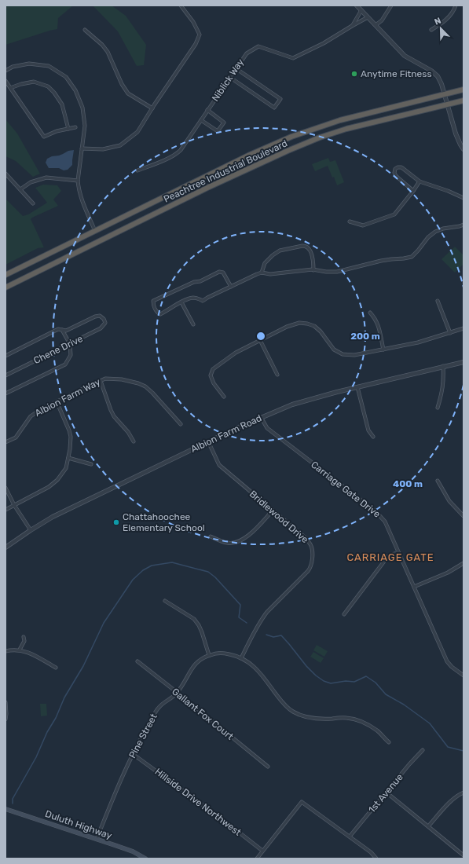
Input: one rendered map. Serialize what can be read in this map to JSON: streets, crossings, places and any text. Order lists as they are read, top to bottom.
{
  "streets": {
    "highway": ["Peachtree Industrial Boulevard"],
    "main road": ["Duluth Highway"],
    "street": [
      "Niblick Way",
      "Chene Drive",
      "Albion Farm Way",
      "Albion Farm Road",
      "Carriage Gate Drive",
      "Bridlewood Drive",
      "Gallant Fox Court",
      "Pine Street",
      "1st Avenue",
      "Hillside Drive Northwest"
    ]
  },
  "crossings": [
    ["Albion Farm Road", "Carriage Gate Drive"],
    ["Albion Farm Road", "Bridlewood Drive"],
    ["Bridlewood Drive", "Pine Street"],
    ["Gallant Fox Court", "Pine Street"],
    ["Pine Street", "Hillside Drive Northwest"],
    ["Pine Street", "Duluth Highway"]
  ],
  "districts": ["CARRIAGE GATE"],
  "places": ["Anytime Fitness", "Chattahoochee Elementary School"],
  "north": "top left",
  "rings": ["200 m", "400 m"]
}
